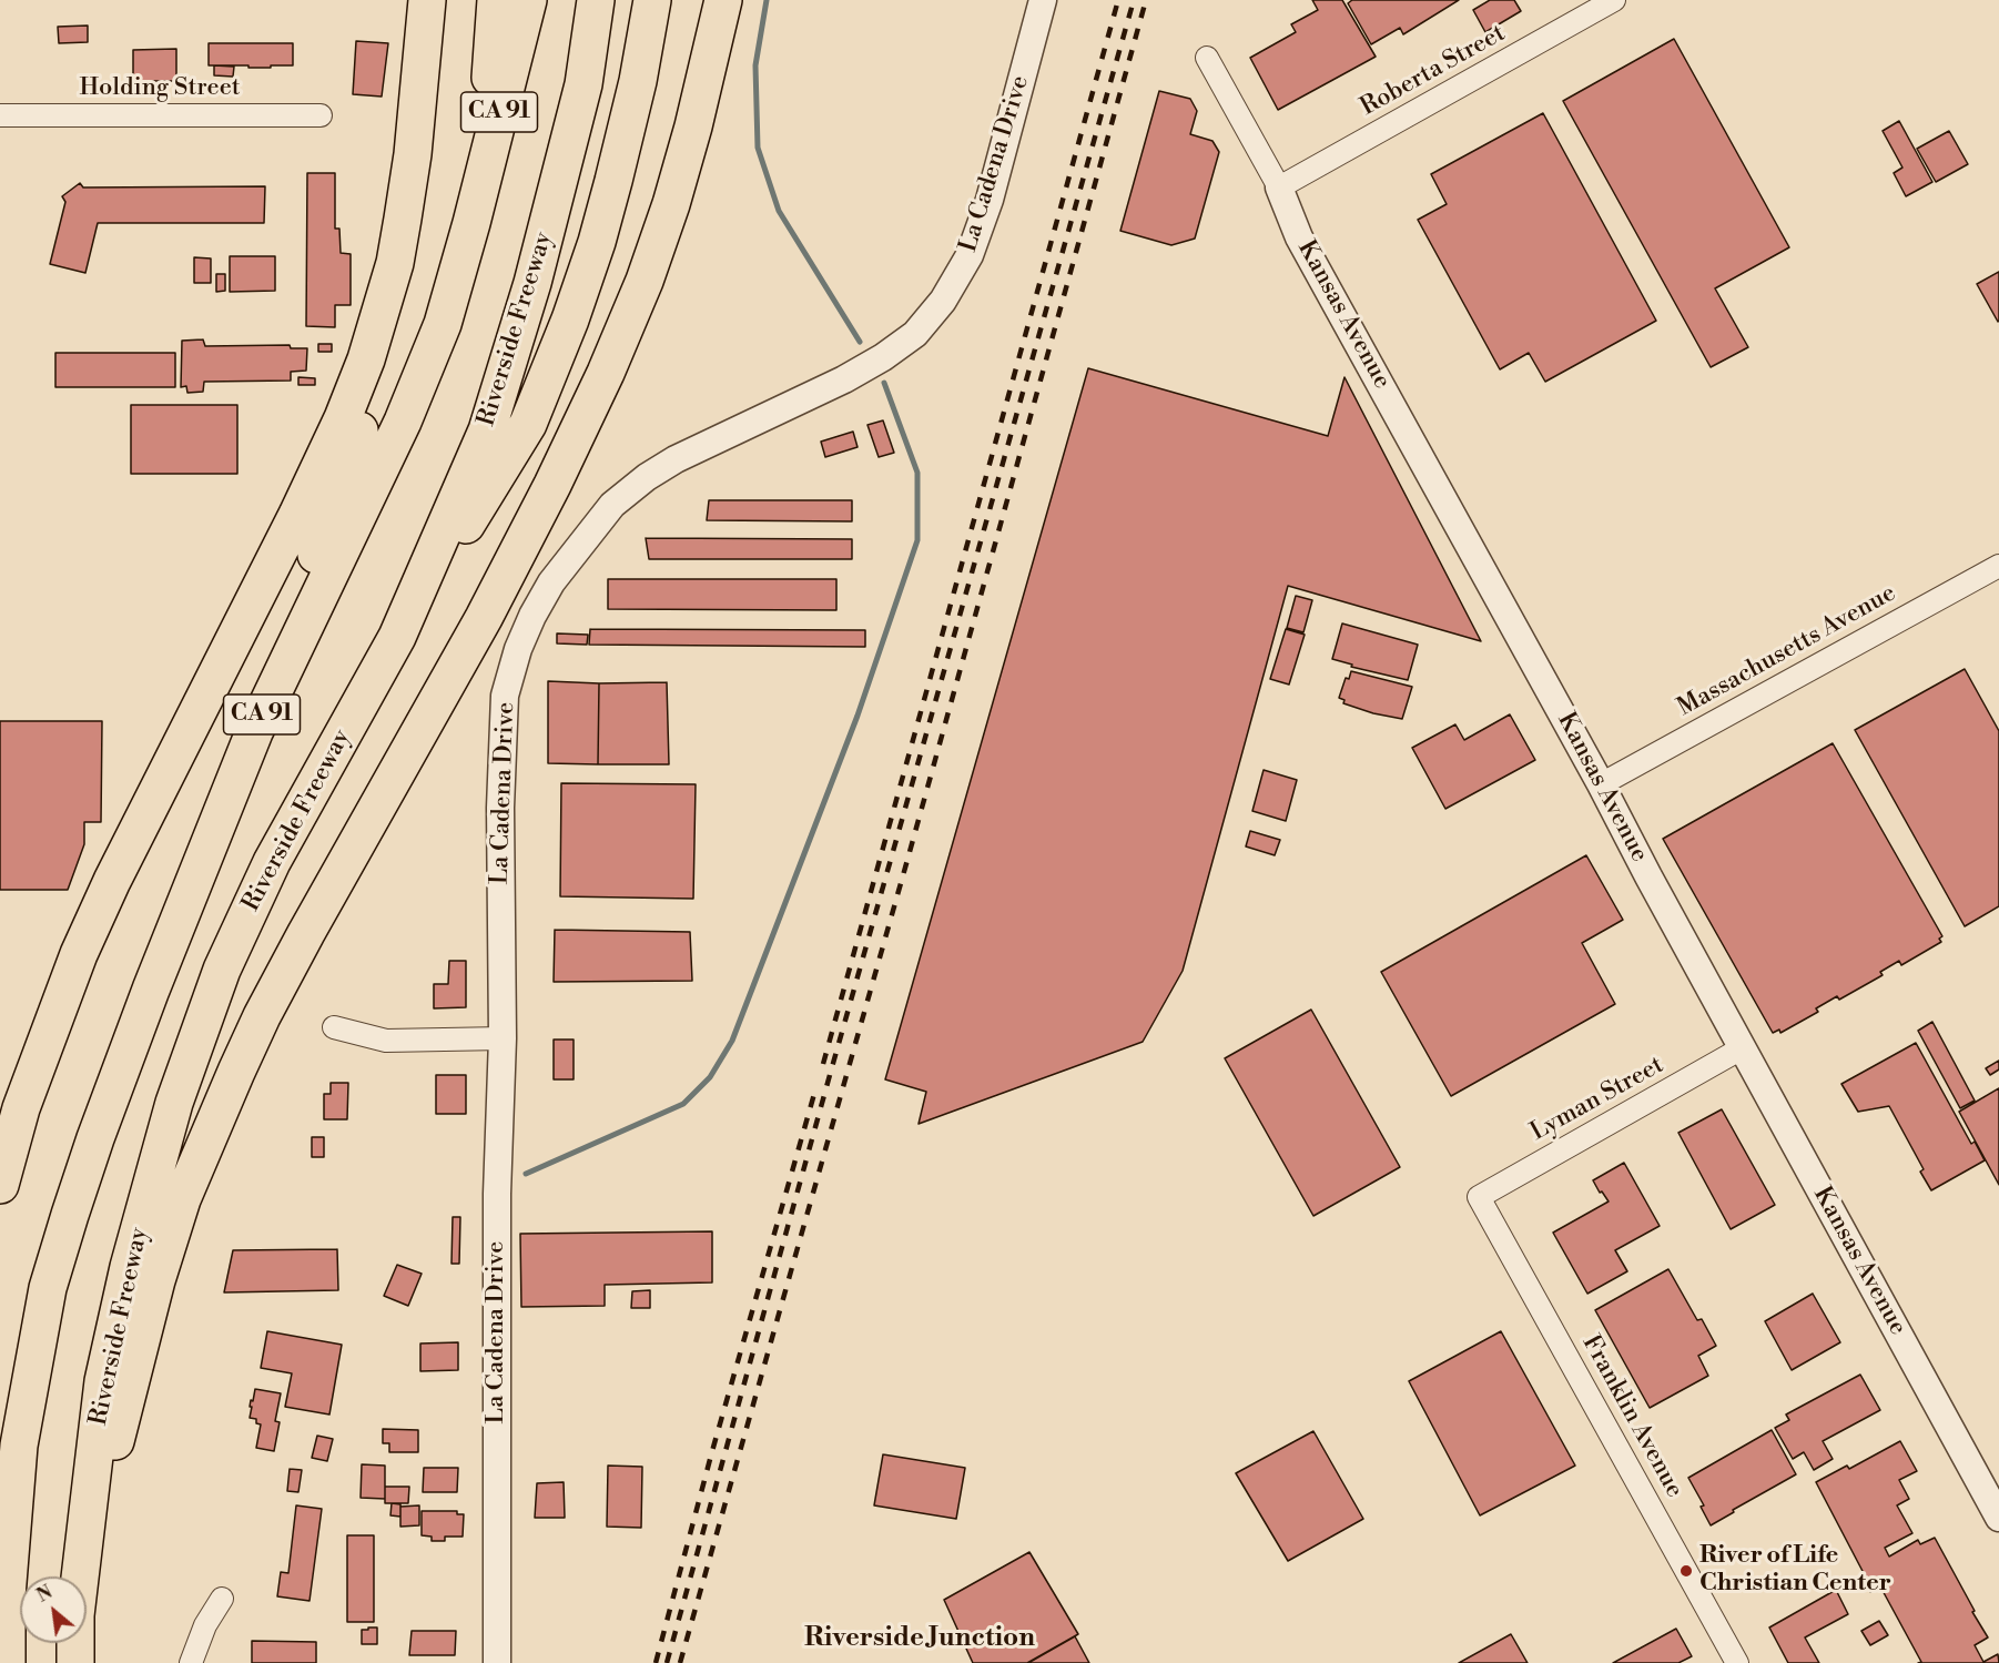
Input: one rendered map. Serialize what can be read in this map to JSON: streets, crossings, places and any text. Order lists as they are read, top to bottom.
{
  "streets": {
    "highway": ["CA 91", "Riverside Freeway"],
    "street": [
      "Roberta Street",
      "Holding Street",
      "La Cadena Drive",
      "Kansas Avenue",
      "Massachusetts Avenue",
      "Lyman Street",
      "Franklin Avenue"
    ]
  },
  "crossings": [
    ["Roberta Street", "Kansas Avenue"],
    ["Kansas Avenue", "Massachusetts Avenue"],
    ["Kansas Avenue", "Lyman Street"],
    ["Lyman Street", "Franklin Avenue"]
  ],
  "districts": ["Riverside Junction"],
  "places": ["River of Life Christian Center"],
  "north": "top left"
}
